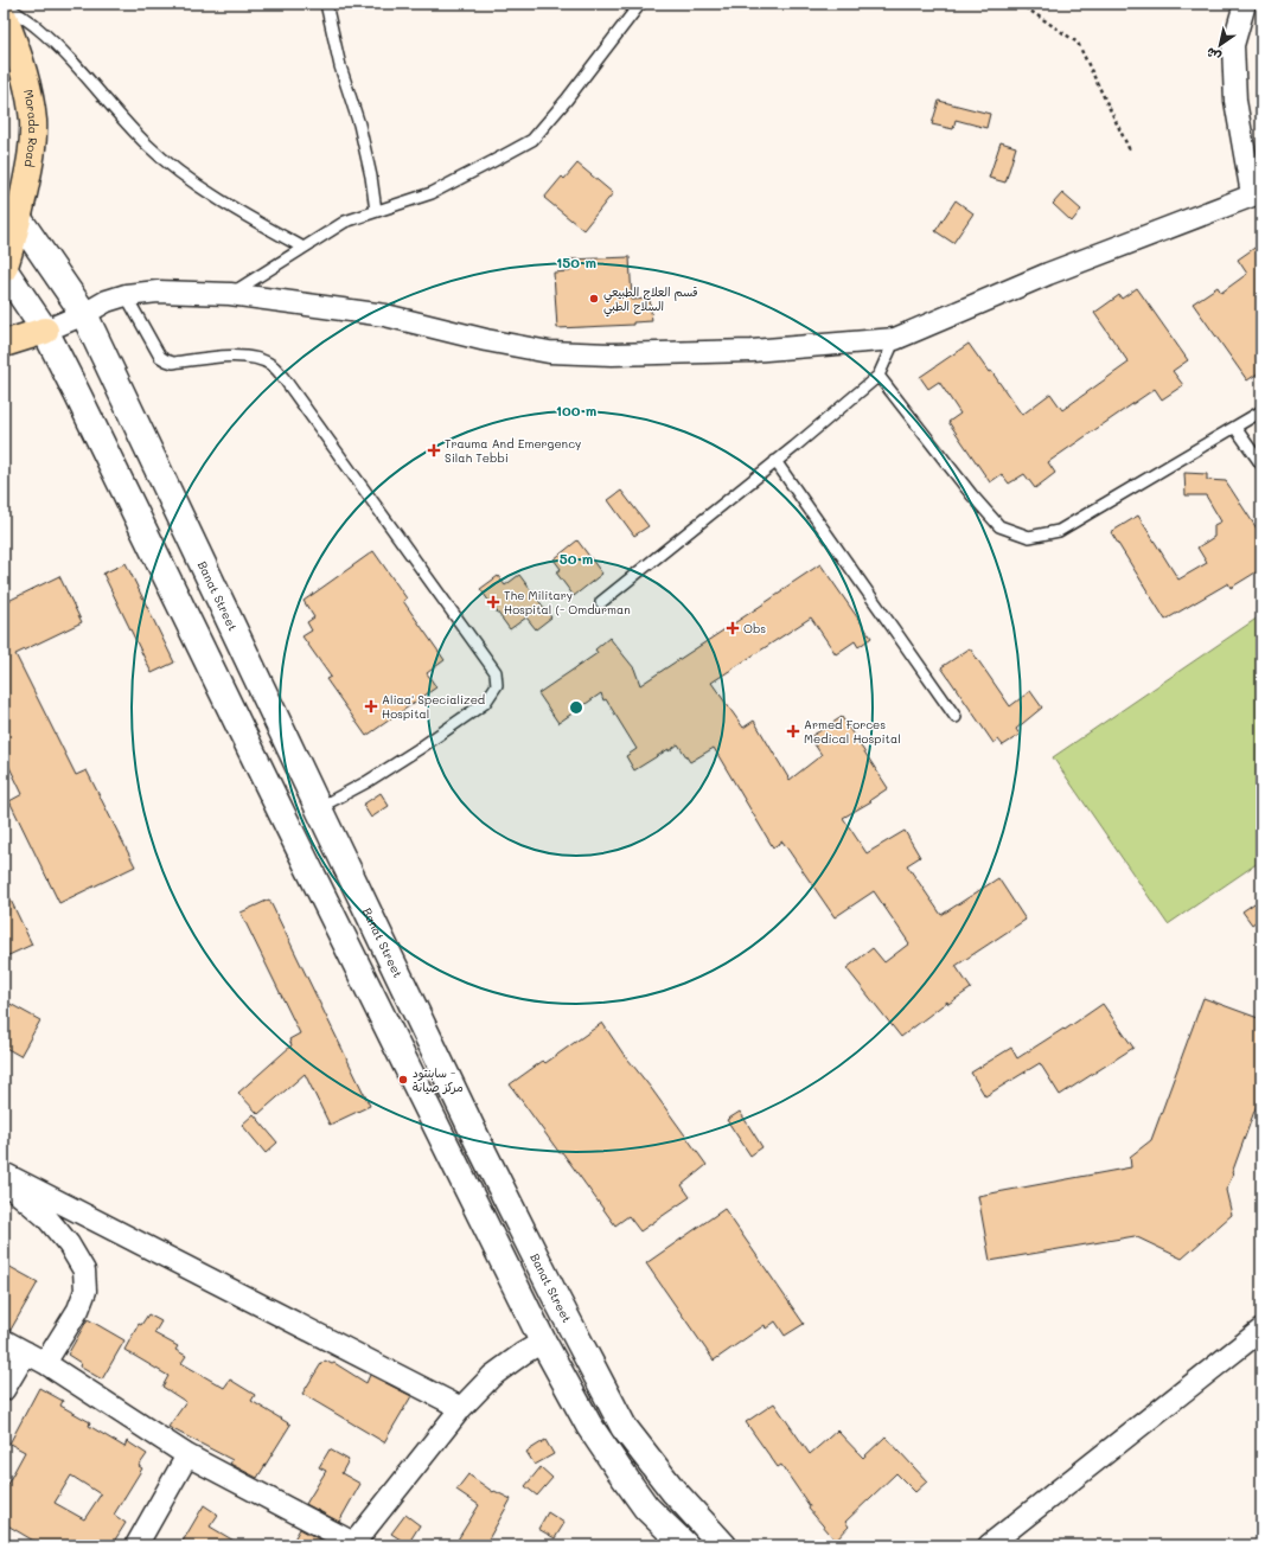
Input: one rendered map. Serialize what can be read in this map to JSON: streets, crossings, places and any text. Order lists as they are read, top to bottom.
{
  "streets": {
    "main road": ["Morada Road", "Banat Street"]
  },
  "crossings": [
    ["Morada Road", "Banat Street"]
  ],
  "places": {
    "other": ["قسم العلاج الطبيعي السلاح الطبي", "سابنتود - مركز صيانة"],
    "health": [
      "Trauma And Emergency Silah Tebbi",
      "The Military Hospital (- Omdurman",
      "Obs",
      "Aliaa' Specialized Hospital",
      "Armed Forces Medical Hospital"
    ]
  },
  "north": "bottom left",
  "rings": ["150 m", "100 m", "50 m"]
}
